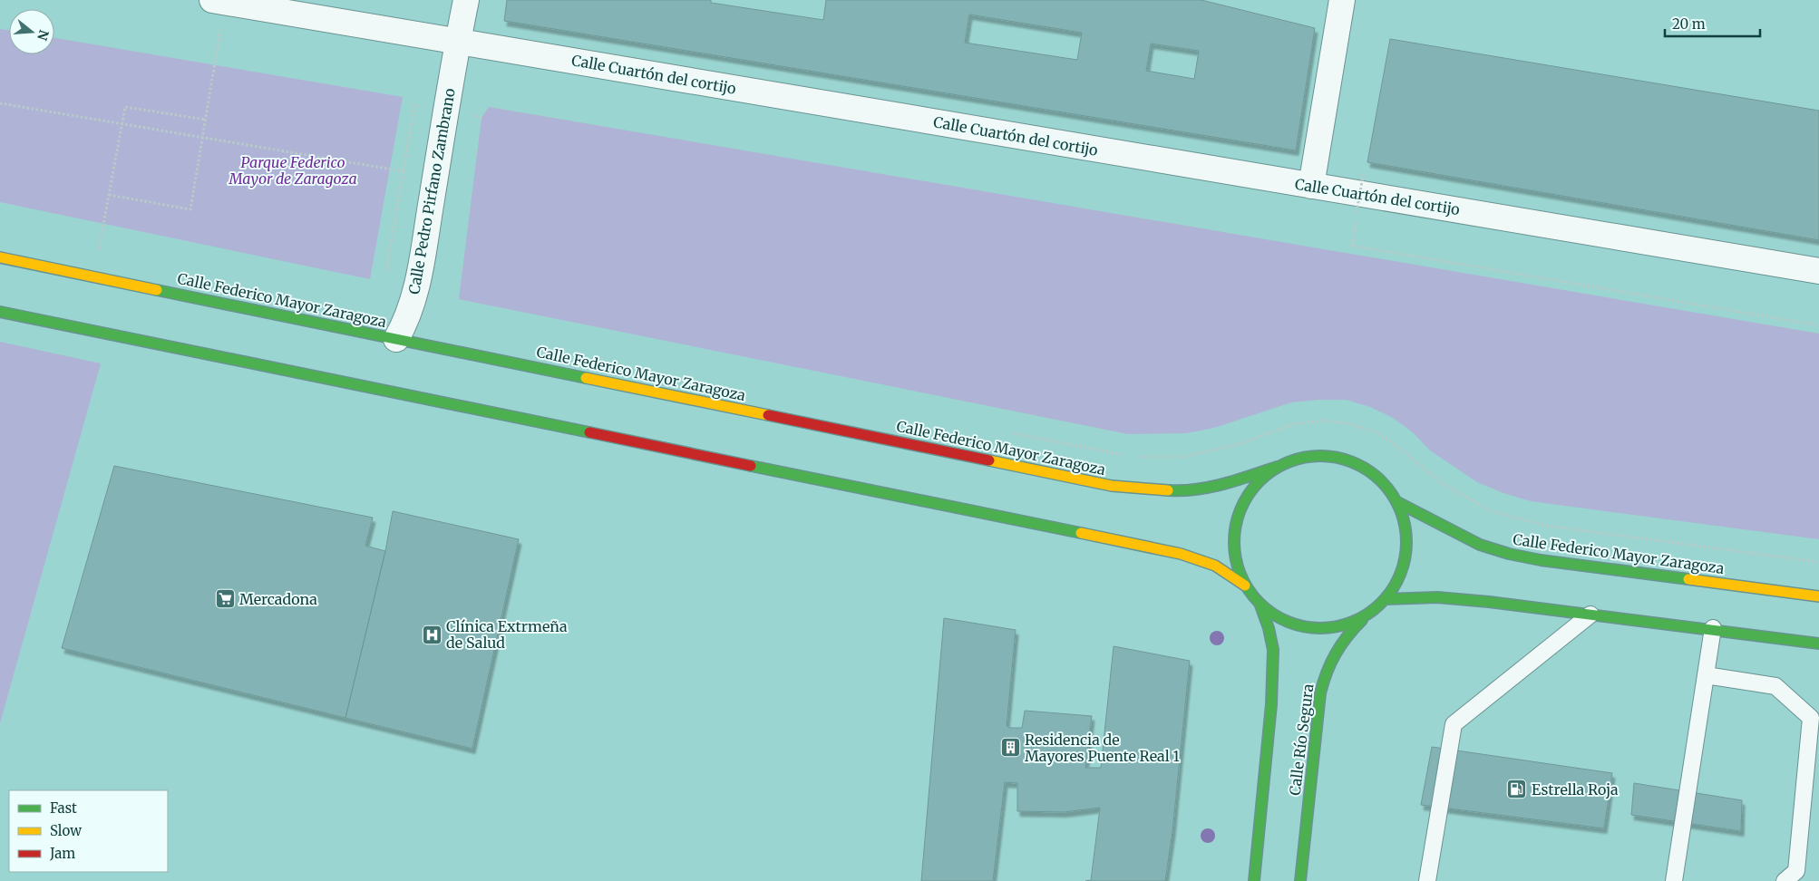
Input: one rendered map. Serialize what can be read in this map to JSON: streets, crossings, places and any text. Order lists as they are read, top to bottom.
{
  "streets": {
    "main road": ["Calle Federico Mayor Zaragoza", "Calle Río Segura"],
    "street": ["Calle Cuartón del cortijo", "Calle Pedro Pirfano Zambrano"]
  },
  "crossings": [
    ["Calle Cuartón del cortijo", "Calle Pedro Pirfano Zambrano"],
    ["Calle Pedro Pirfano Zambrano", "Calle Federico Mayor Zaragoza"]
  ],
  "parks": ["Parque Federico Mayor de Zaragoza"],
  "places": {
    "supermarket": ["Mercadona"],
    "hospital": ["Clínica Extrmeña de Salud"],
    "building": ["Residencia de Mayores Puente Real 1"],
    "fuel station": ["Estrella Roja"]
  },
  "legend": ["Fast", "Slow", "Jam"],
  "scale_bar": "20 m",
  "north": "right"
}
